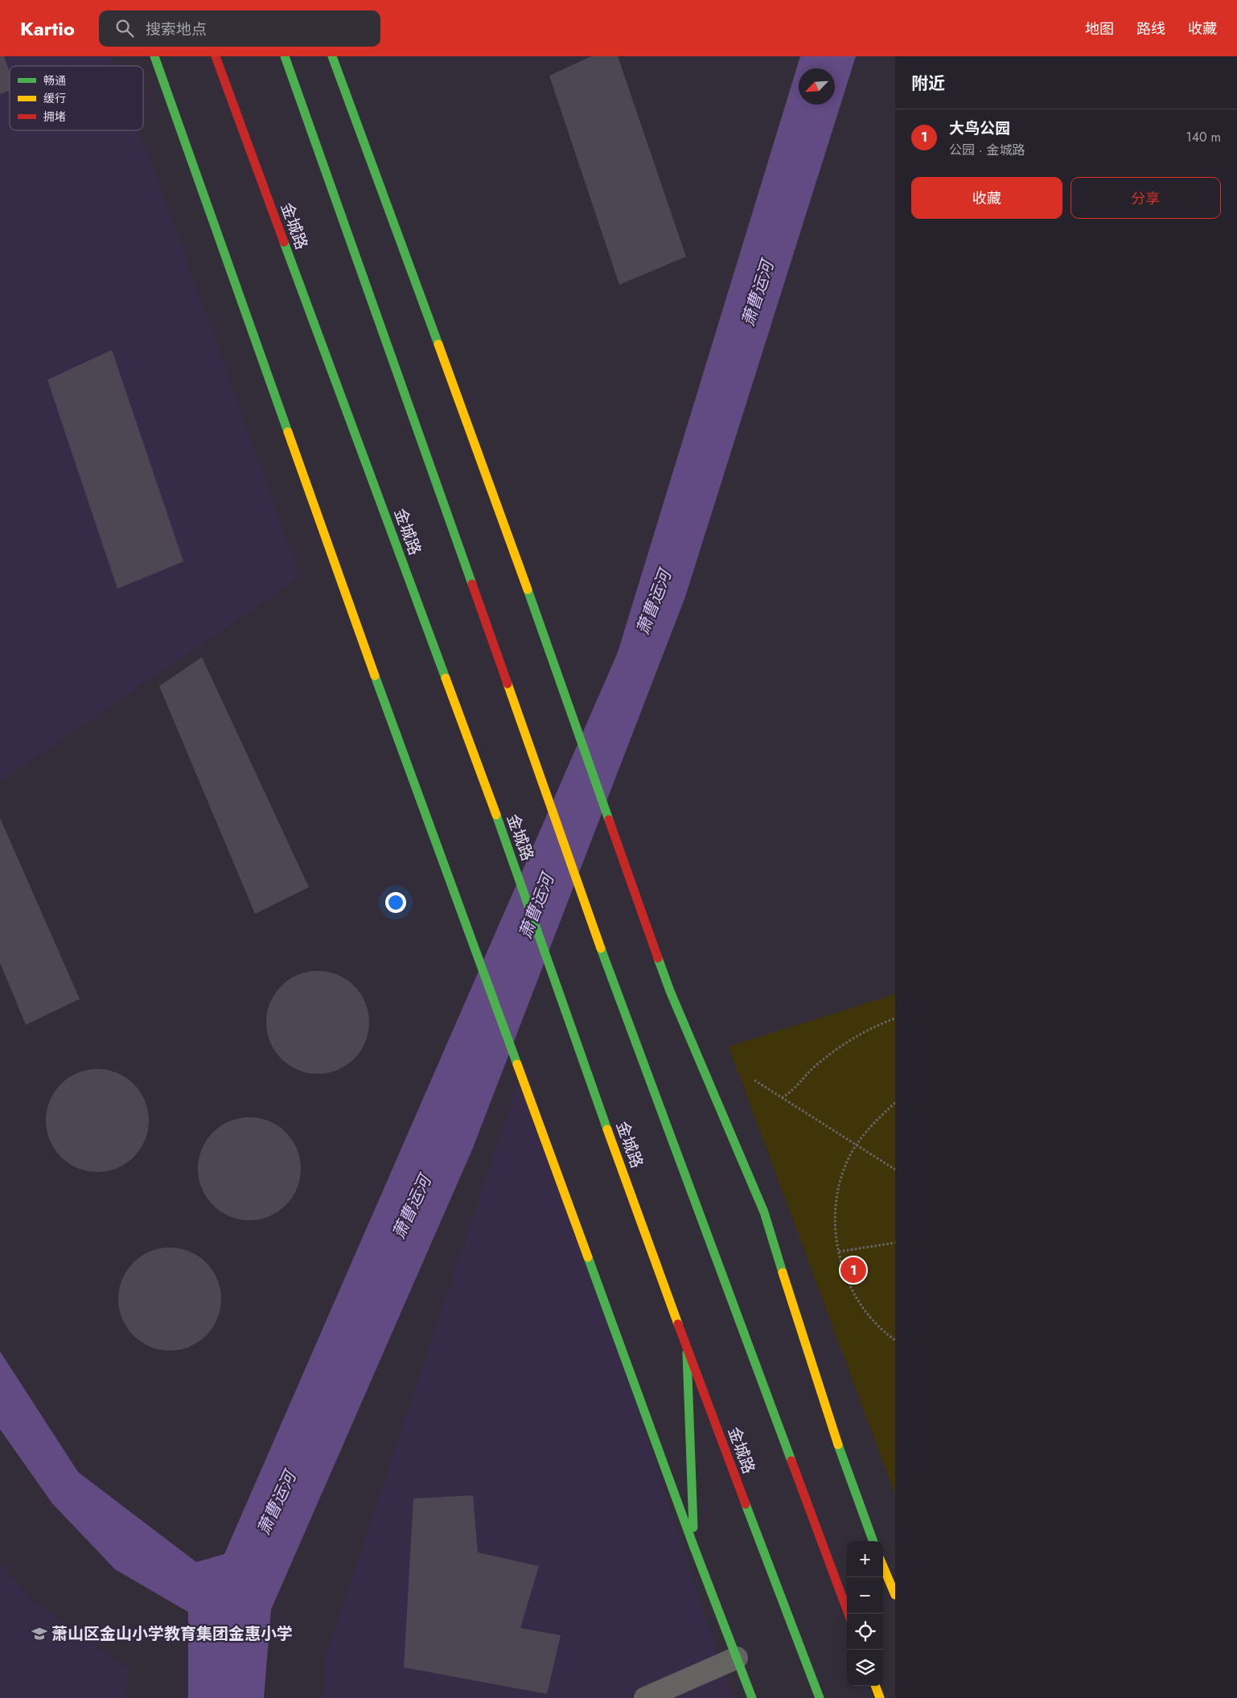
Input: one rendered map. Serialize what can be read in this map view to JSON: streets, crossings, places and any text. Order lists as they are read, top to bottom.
{
  "streets": {
    "main road": ["金城路"]
  },
  "water": ["萧曹运河"],
  "places": {
    "school or university": ["萧山区金山小学教育集团金惠小学"]
  },
  "legend": ["畅通", "缓行", "拥堵"],
  "north": "bottom left",
  "page": {
    "header": "Kartio",
    "search": "搜索地点",
    "nav": ["地图", "路线", "收藏"],
    "heading": "附近",
    "list": [
      {
        "mark": "1",
        "name": "大鸟公园",
        "note": "公园 · 金城路",
        "value": "140 m"
      }
    ],
    "buttons": ["收藏", "分享"],
    "pins": "1",
    "map_buttons": ["+", "−"]
  }
}
